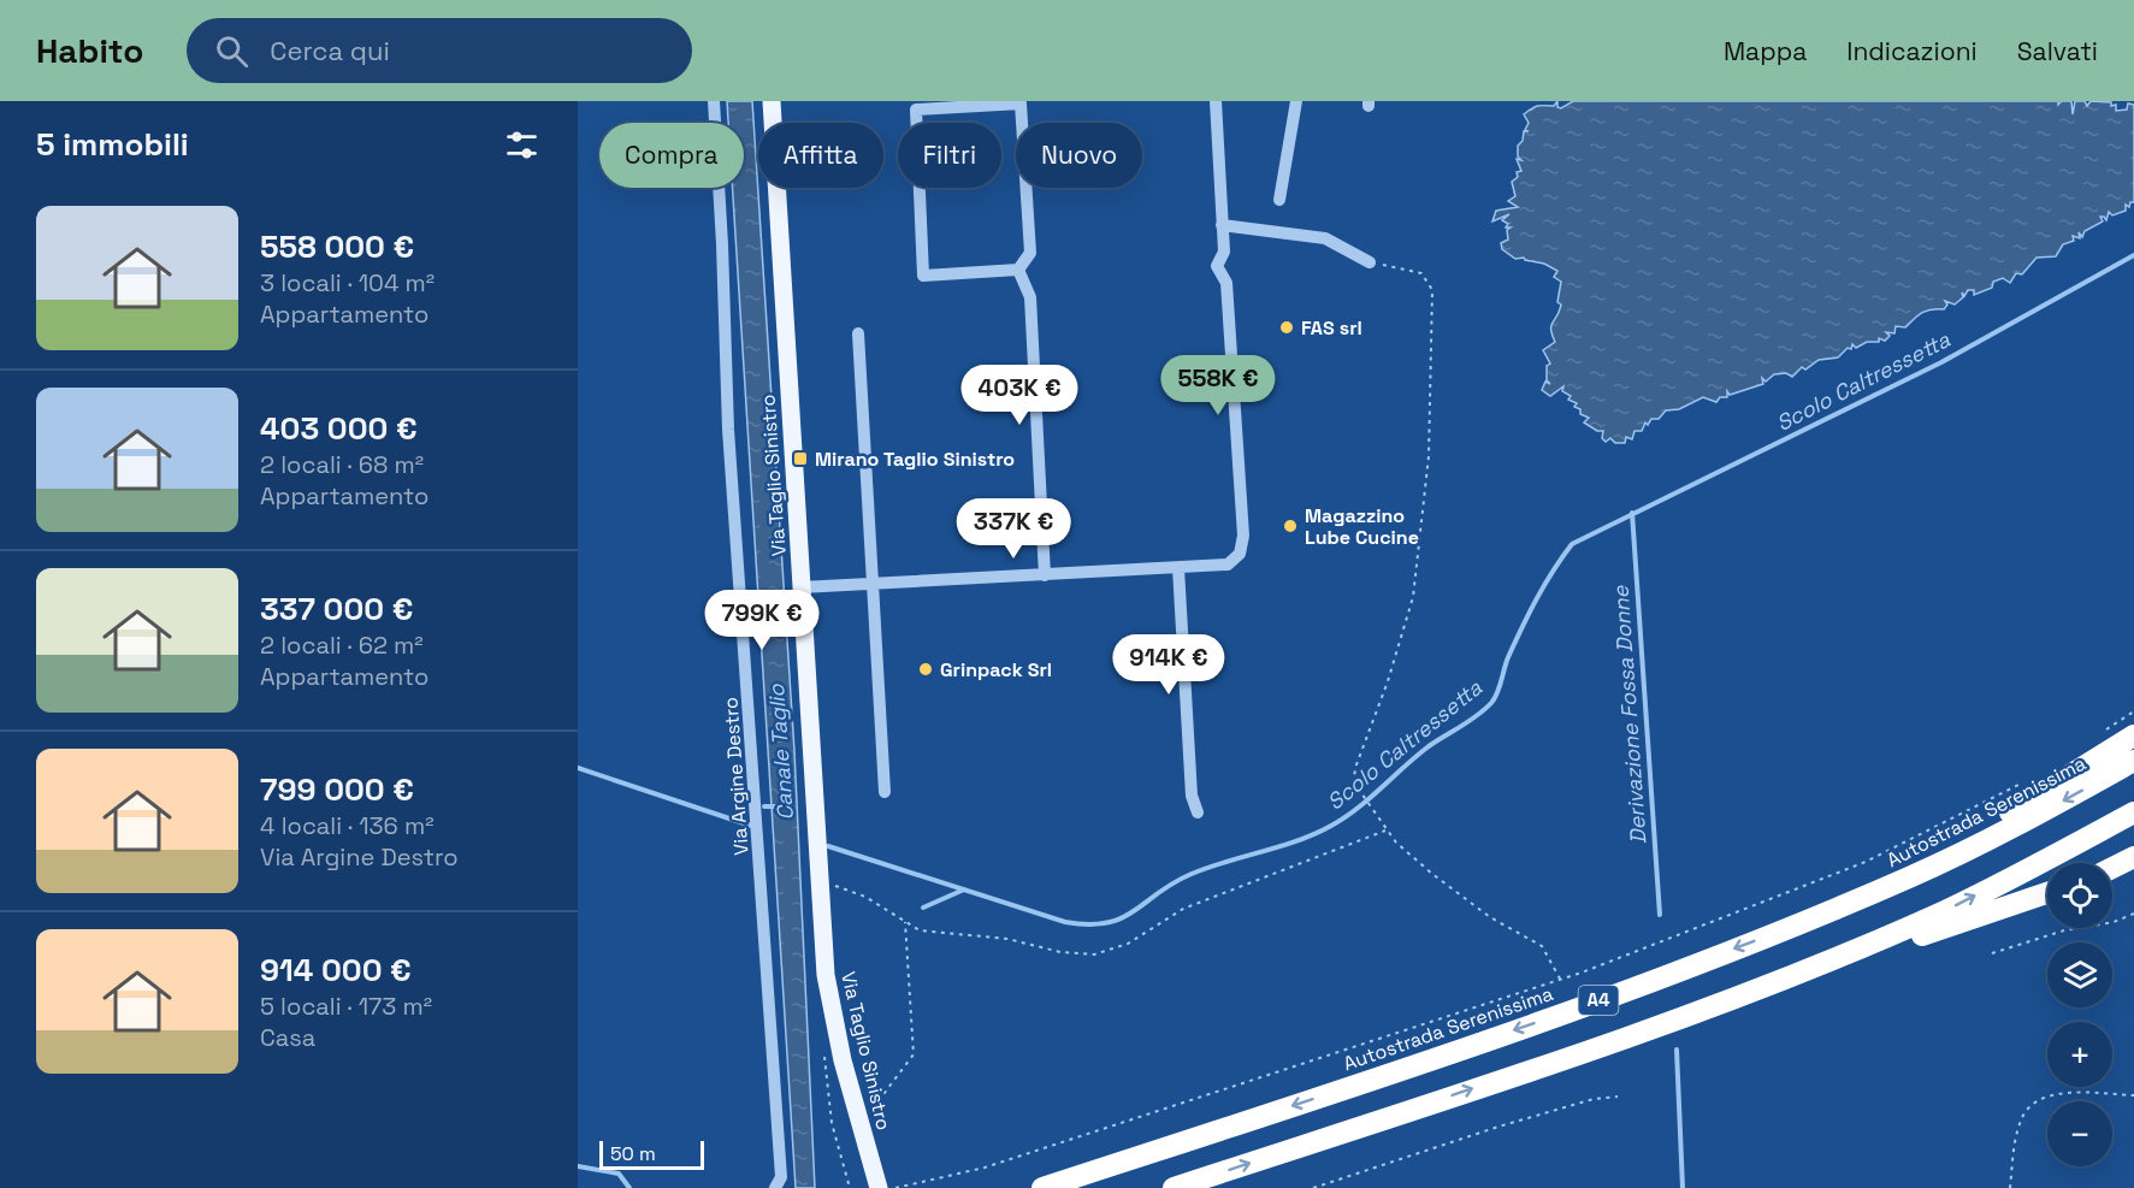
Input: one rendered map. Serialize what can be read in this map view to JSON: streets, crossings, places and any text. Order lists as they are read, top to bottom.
{
  "streets": {
    "highway": ["Autostrada Serenissima", "A4"],
    "main road": ["Via Taglio Sinistro"],
    "street": ["Via Argine Destro"]
  },
  "water": ["Scolo Caltressetta", "Derivazione Fossa Donne", "Canale Taglio"],
  "places": {
    "other": ["FAS srl", "Magazzino Lube Cucine", "Grinpack Srl"],
    "transit": ["Mirano Taglio Sinistro"]
  },
  "scale_bar": "50 m",
  "page": {
    "header": "Habito",
    "search": "Cerca qui",
    "nav": ["Mappa", "Indicazioni", "Salvati"],
    "heading": "5 immobili",
    "chip": [
      "Compra",
      "Affitta",
      "Filtri",
      "Nuovo"
    ],
    "list": [
      {
        "name": "558 000 €",
        "note": "3 locali · 104 m² · Appartamento"
      },
      {
        "name": "403 000 €",
        "note": "2 locali · 68 m² · Appartamento"
      },
      {
        "name": "337 000 €",
        "note": "2 locali · 62 m² · Appartamento"
      },
      {
        "name": "799 000 €",
        "note": "4 locali · 136 m² · Via Argine Destro"
      },
      {
        "name": "914 000 €",
        "note": "5 locali · 173 m² · Casa"
      }
    ],
    "price": [
      "558K €",
      "403K €",
      "337K €",
      "799K €",
      "914K €"
    ],
    "map_buttons": ["+", "−"],
    "scale": "50 m"
  }
}
